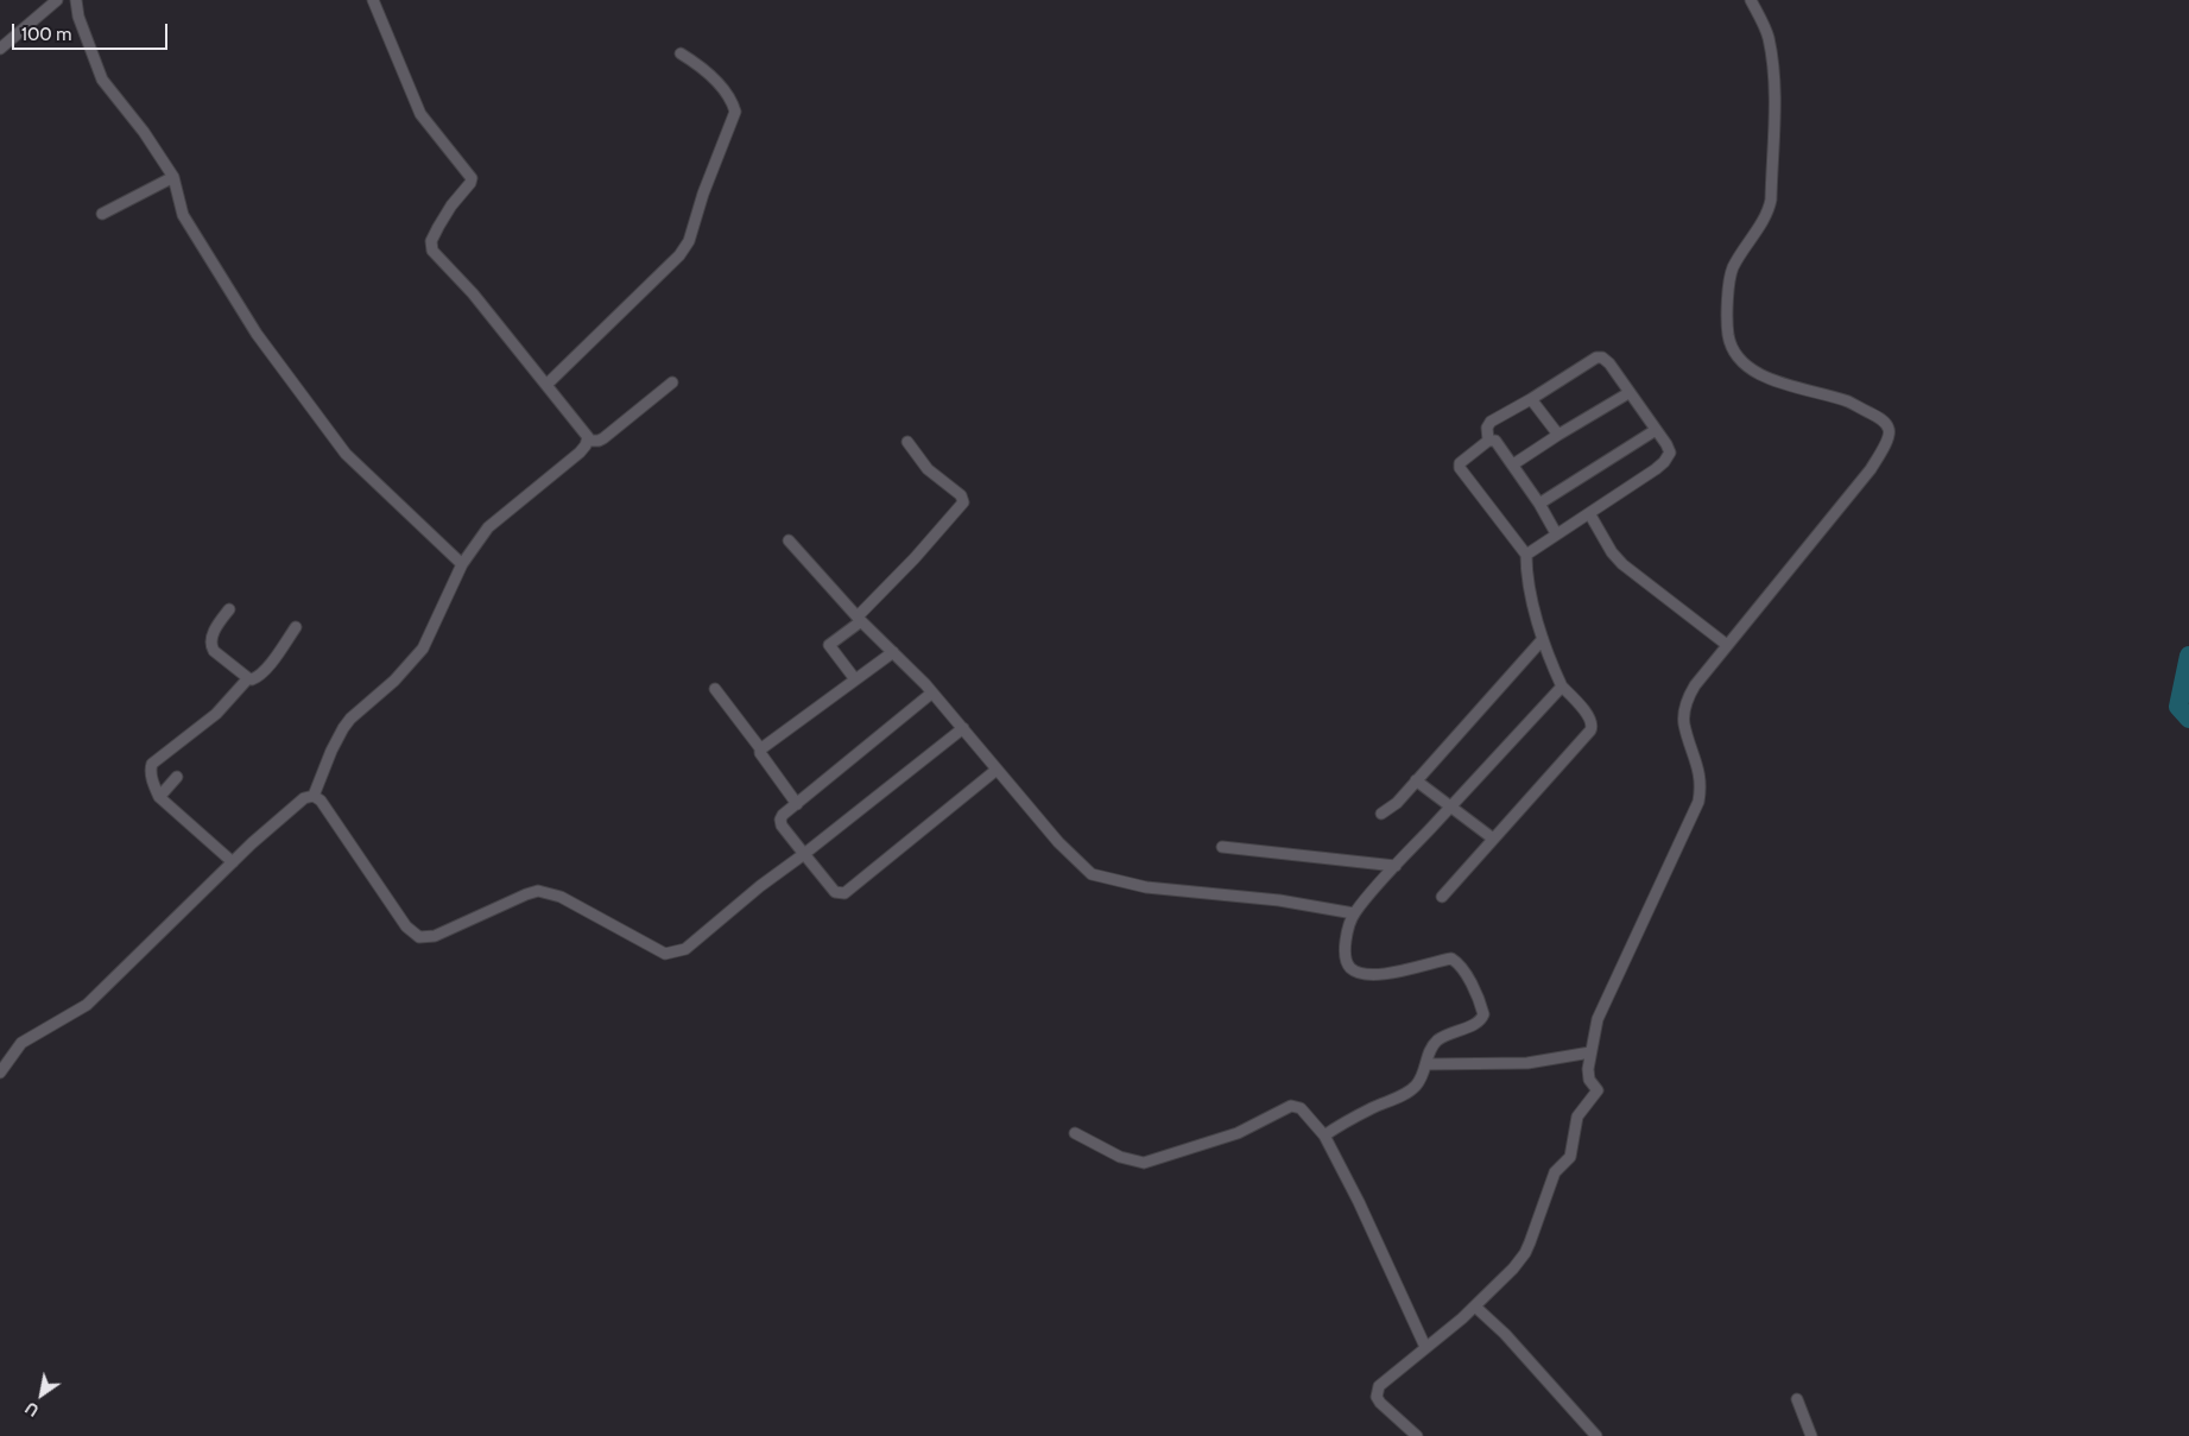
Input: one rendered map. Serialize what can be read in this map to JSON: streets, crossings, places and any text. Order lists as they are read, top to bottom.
{
  "scale_bar": "100 m",
  "north": "bottom left"
}
